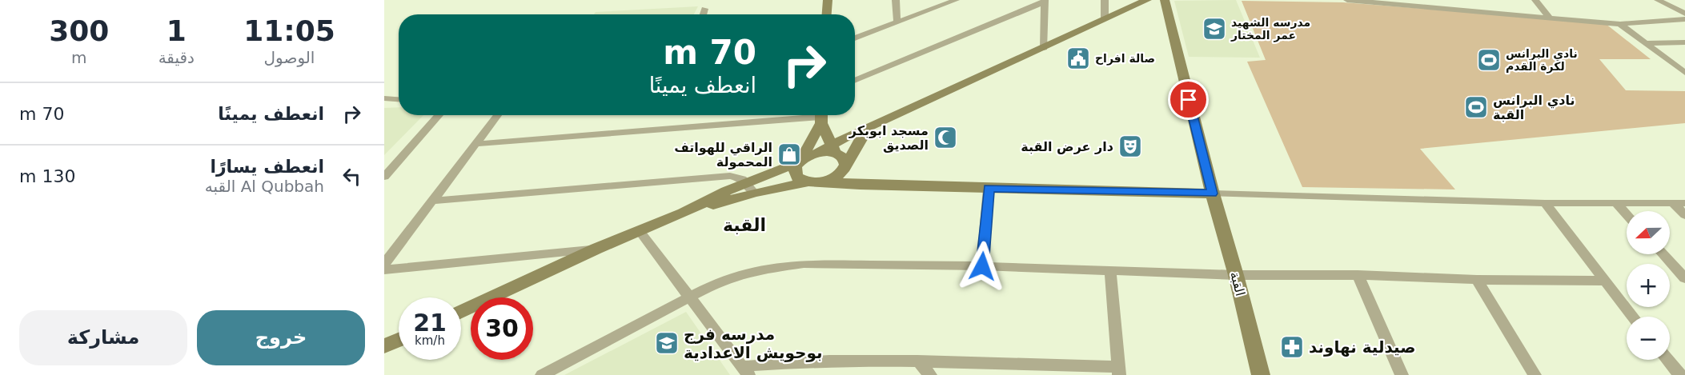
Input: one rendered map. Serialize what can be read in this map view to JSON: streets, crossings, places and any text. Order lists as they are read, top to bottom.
{
  "streets": {
    "street": ["القبة"]
  },
  "districts": ["القبة"],
  "places": {
    "school or university": ["مدرسه الشهيد عمر المختار", "مدرسه فرج بوحويش الاعدادية"],
    "public building": ["صالة افراح"],
    "sports": ["نادي البرانس لكرة القدم", "نادي البرانس القبة"],
    "mosque": ["مسجد ابوبكر الصديق"],
    "theatre": ["دار عرض القبة"],
    "shop": ["الراقي للهواتف المحمولة"],
    "pharmacy": ["صيدلية نهاوند"]
  },
  "north": "left",
  "page": {
    "eta": [
      "11:05",
      "الوصول",
      "1",
      "دقيقة",
      "300",
      "m"
    ],
    "turn": ["70 m", "انعطف يمينًا"],
    "list": [
      {
        "name": "انعطف يمينًا",
        "value": "70 m"
      },
      {
        "name": "انعطف يسارًا",
        "note": "Al Qubbah القبه",
        "value": "130 m"
      }
    ],
    "map_buttons": ["+", "−"],
    "speed": "21 km/h",
    "limit": "30",
    "buttons": ["خروج", "مشاركة"]
  }
}
